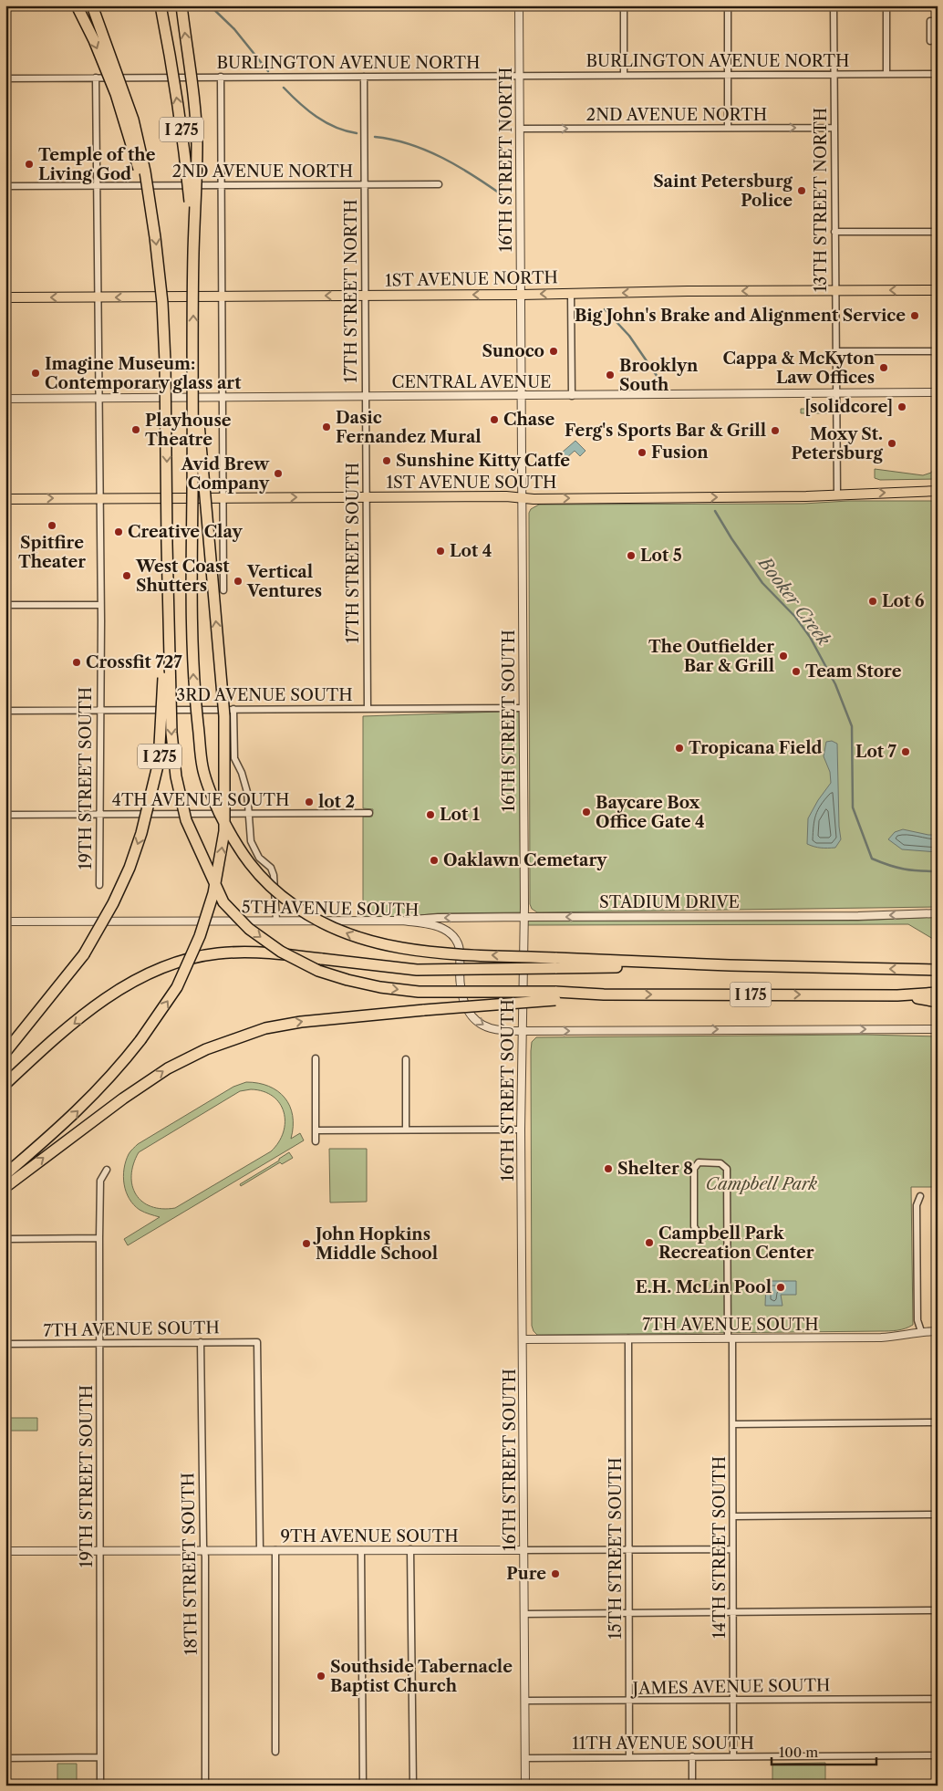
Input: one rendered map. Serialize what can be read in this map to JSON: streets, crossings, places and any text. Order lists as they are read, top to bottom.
{
  "streets": {
    "highway": ["I 275", "I 175"],
    "main road": ["1ST AVENUE NORTH", "1ST AVENUE SOUTH"],
    "street": [
      "BURLINGTON AVENUE NORTH",
      "2ND AVENUE NORTH",
      "16TH STREET NORTH",
      "13TH STREET NORTH",
      "17TH STREET NORTH",
      "CENTRAL AVENUE",
      "17TH STREET SOUTH",
      "3RD AVENUE SOUTH",
      "16TH STREET SOUTH",
      "19TH STREET SOUTH",
      "4TH AVENUE SOUTH",
      "STADIUM DRIVE",
      "5TH AVENUE SOUTH",
      "7TH AVENUE SOUTH",
      "9TH AVENUE SOUTH",
      "14TH STREET SOUTH",
      "15TH STREET SOUTH",
      "18TH STREET SOUTH",
      "JAMES AVENUE SOUTH",
      "11TH AVENUE SOUTH"
    ]
  },
  "crossings": [
    ["BURLINGTON AVENUE NORTH", "16TH STREET NORTH"],
    ["BURLINGTON AVENUE NORTH", "13TH STREET NORTH"],
    ["BURLINGTON AVENUE NORTH", "17TH STREET NORTH"],
    ["BURLINGTON AVENUE NORTH", "19TH STREET SOUTH"],
    ["2ND AVENUE NORTH", "16TH STREET NORTH"],
    ["2ND AVENUE NORTH", "13TH STREET NORTH"],
    ["2ND AVENUE NORTH", "17TH STREET NORTH"],
    ["2ND AVENUE NORTH", "19TH STREET SOUTH"],
    ["16TH STREET NORTH", "1ST AVENUE NORTH"],
    ["16TH STREET NORTH", "CENTRAL AVENUE"],
    ["16TH STREET NORTH", "16TH STREET SOUTH"],
    ["13TH STREET NORTH", "1ST AVENUE NORTH"],
    ["13TH STREET NORTH", "CENTRAL AVENUE"],
    ["13TH STREET NORTH", "1ST AVENUE SOUTH"],
    ["1ST AVENUE NORTH", "17TH STREET NORTH"],
    ["1ST AVENUE NORTH", "19TH STREET SOUTH"],
    ["17TH STREET NORTH", "CENTRAL AVENUE"],
    ["17TH STREET NORTH", "17TH STREET SOUTH"],
    ["CENTRAL AVENUE", "17TH STREET SOUTH"],
    ["CENTRAL AVENUE", "16TH STREET SOUTH"],
    ["CENTRAL AVENUE", "19TH STREET SOUTH"],
    ["1ST AVENUE SOUTH", "17TH STREET SOUTH"],
    ["1ST AVENUE SOUTH", "16TH STREET SOUTH"],
    ["1ST AVENUE SOUTH", "19TH STREET SOUTH"],
    ["17TH STREET SOUTH", "3RD AVENUE SOUTH"],
    ["3RD AVENUE SOUTH", "16TH STREET SOUTH"],
    ["3RD AVENUE SOUTH", "19TH STREET SOUTH"],
    ["16TH STREET SOUTH", "STADIUM DRIVE"],
    ["16TH STREET SOUTH", "5TH AVENUE SOUTH"],
    ["16TH STREET SOUTH", "7TH AVENUE SOUTH"],
    ["16TH STREET SOUTH", "9TH AVENUE SOUTH"],
    ["16TH STREET SOUTH", "JAMES AVENUE SOUTH"],
    ["16TH STREET SOUTH", "11TH AVENUE SOUTH"],
    ["19TH STREET SOUTH", "4TH AVENUE SOUTH"],
    ["19TH STREET SOUTH", "7TH AVENUE SOUTH"],
    ["19TH STREET SOUTH", "9TH AVENUE SOUTH"],
    ["STADIUM DRIVE", "5TH AVENUE SOUTH"],
    ["7TH AVENUE SOUTH", "9TH AVENUE SOUTH"],
    ["7TH AVENUE SOUTH", "14TH STREET SOUTH"],
    ["7TH AVENUE SOUTH", "15TH STREET SOUTH"],
    ["7TH AVENUE SOUTH", "18TH STREET SOUTH"],
    ["9TH AVENUE SOUTH", "14TH STREET SOUTH"],
    ["9TH AVENUE SOUTH", "15TH STREET SOUTH"],
    ["9TH AVENUE SOUTH", "18TH STREET SOUTH"],
    ["14TH STREET SOUTH", "JAMES AVENUE SOUTH"],
    ["14TH STREET SOUTH", "11TH AVENUE SOUTH"],
    ["15TH STREET SOUTH", "JAMES AVENUE SOUTH"],
    ["15TH STREET SOUTH", "11TH AVENUE SOUTH"]
  ],
  "one_way": [
    "2ND AVENUE NORTH",
    "1ST AVENUE NORTH",
    "1ST AVENUE SOUTH",
    "STADIUM DRIVE",
    "5TH AVENUE SOUTH"
  ],
  "water": ["Booker Creek"],
  "parks": ["Campbell Park"],
  "places": [
    "Temple of the Living God",
    "Saint Petersburg Police",
    "Big John's Brake and Alignment Service",
    "Sunoco",
    "Cappa & McKyton Law Offices",
    "Imagine Museum: Contemporary glass art",
    "Brooklyn South",
    "[solidcore]",
    "Chase",
    "Dasic Fernandez Mural",
    "Playhouse Theatre",
    "Ferg's Sports Bar & Grill",
    "Moxy St. Petersburg",
    "Fusion",
    "Sunshine Kitty Catfe",
    "Avid Brew Company",
    "Spitfire Theater",
    "Creative Clay",
    "Lot 4",
    "Lot 5",
    "West Coast Shutters",
    "Vertical Ventures",
    "Lot 6",
    "The Outfielder Bar & Grill",
    "Crossfit 727",
    "Team Store",
    "Tropicana Field",
    "Lot 7",
    "lot 2",
    "Baycare Box Office Gate 4",
    "Lot 1",
    "Oaklawn Cemetary",
    "Shelter 8",
    "Campbell Park Recreation Center",
    "John Hopkins Middle School",
    "E.H. McLin Pool",
    "Pure",
    "Southside Tabernacle Baptist Church"
  ],
  "scale_bar": "100 m"
}
